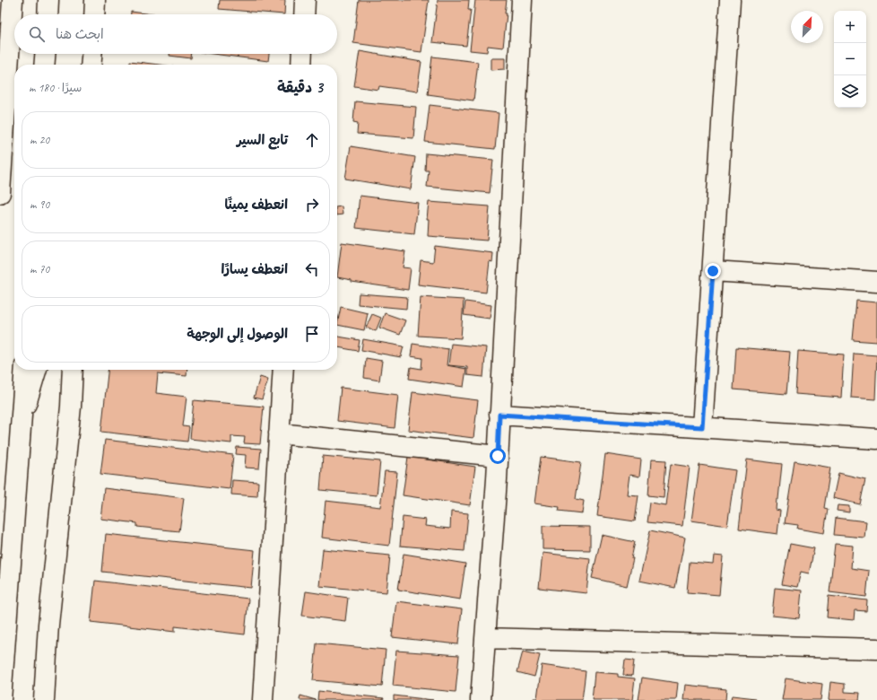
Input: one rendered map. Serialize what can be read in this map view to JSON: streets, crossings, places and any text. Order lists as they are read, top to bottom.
{
  "north": "top right",
  "page": {
    "map_buttons": ["+", "−"],
    "search": "ابحث هنا",
    "heading": ["3 دقيقة", "سيرًا · 180 m"],
    "list": [
      ["تابع السير", "20 m"],
      ["انعطف يمينًا", "90 m"],
      ["انعطف يسارًا", "70 m"],
      "الوصول إلى الوجهة"
    ]
  }
}
